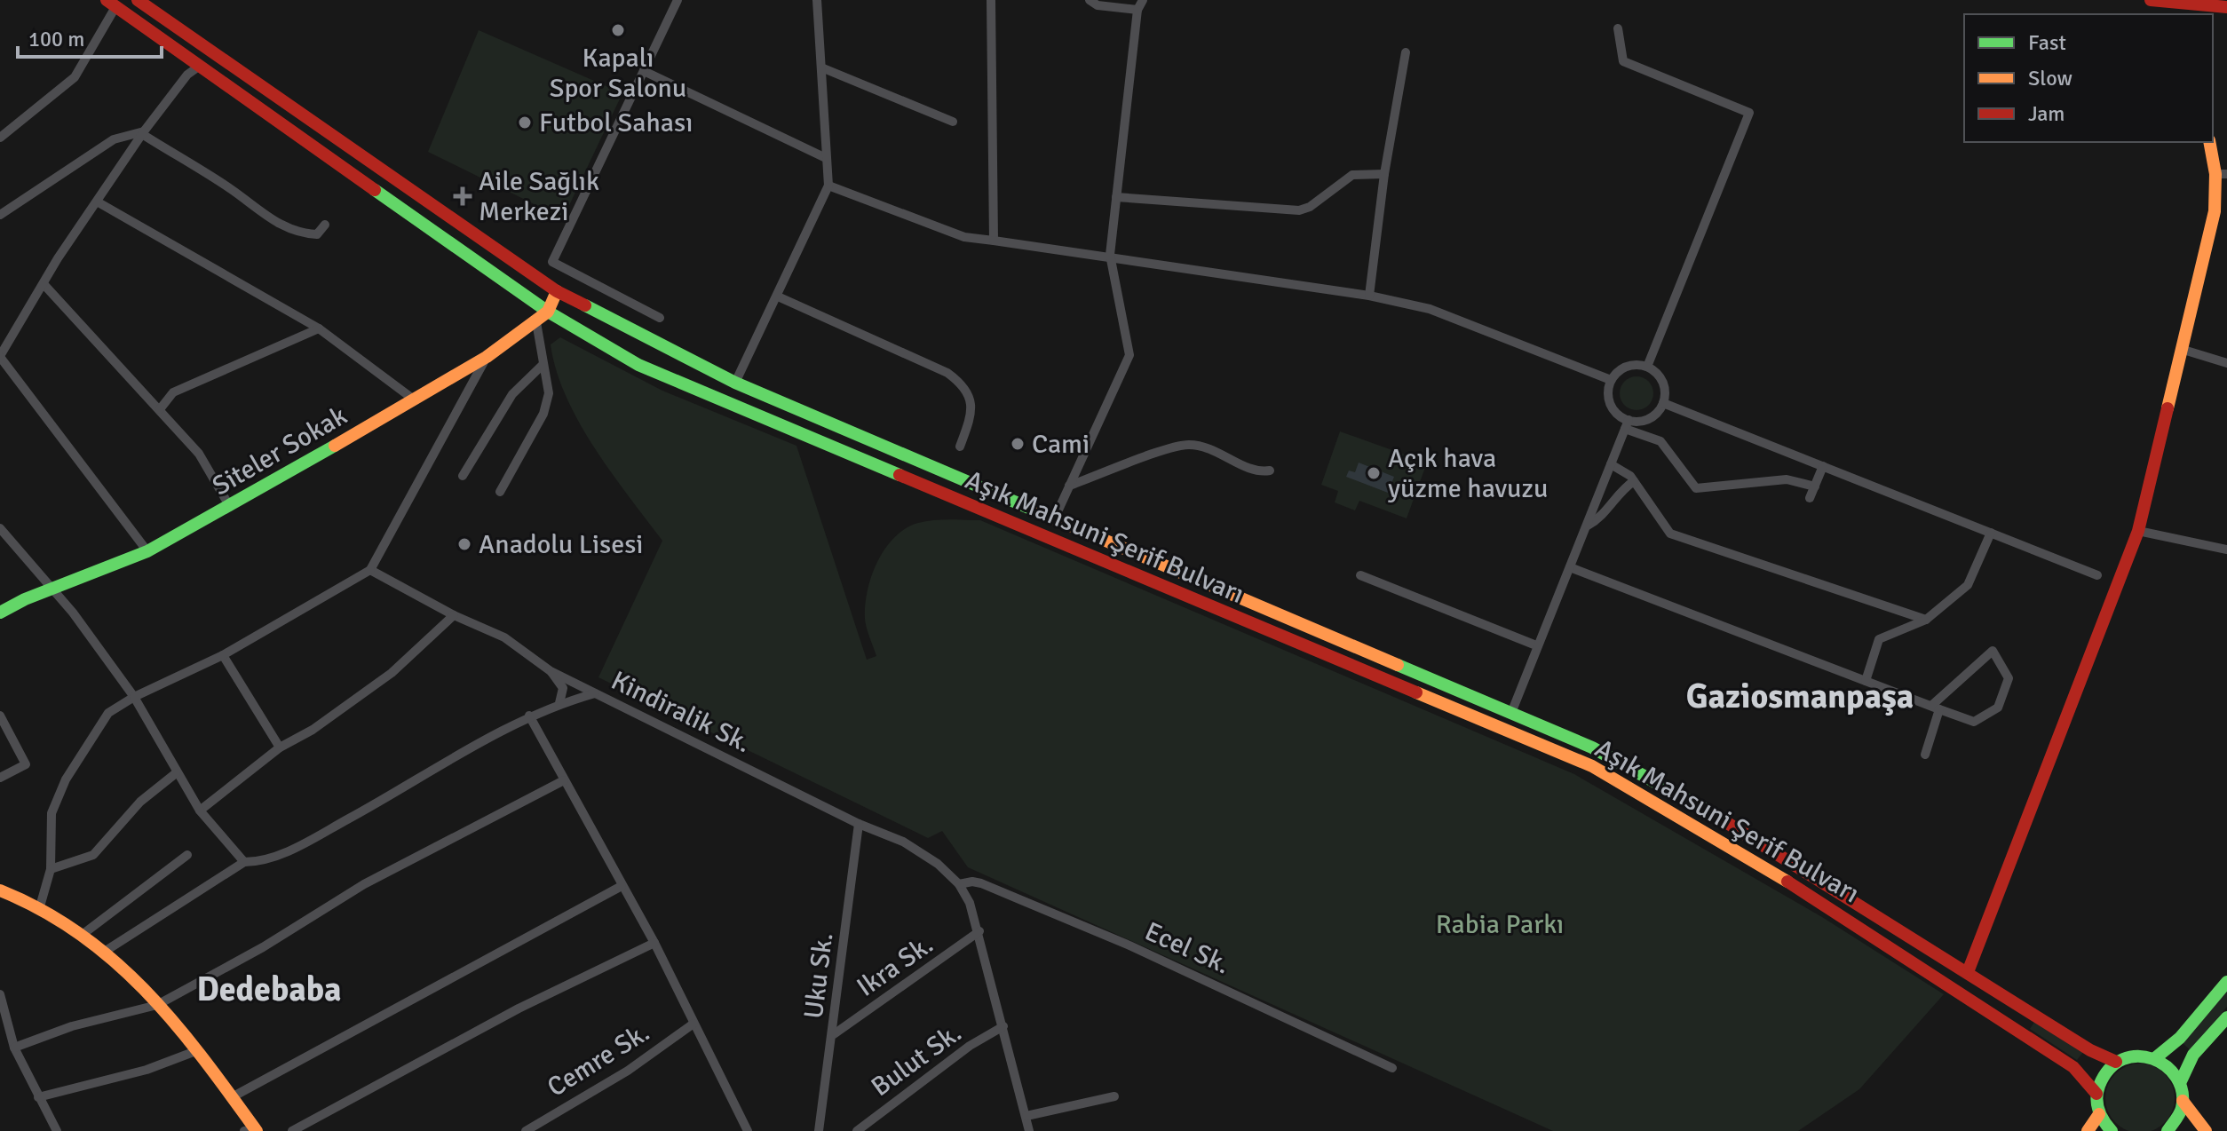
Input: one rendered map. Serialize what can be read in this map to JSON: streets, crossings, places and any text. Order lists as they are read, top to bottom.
{
  "streets": {
    "main road": ["Siteler Sokak", "Aşık Mahsuni Şerif Bulvarı"],
    "street": [
      "Kindiralik Sk.",
      "Ecel Sk.",
      "Ikra Sk.",
      "Uku Sk.",
      "Cemre Sk.",
      "Bulut Sk."
    ]
  },
  "crossings": [
    ["Siteler Sokak", "Aşık Mahsuni Şerif Bulvarı"],
    ["Kindiralik Sk.", "Ecel Sk."],
    ["Kindiralik Sk.", "Ikra Sk."],
    ["Kindiralik Sk.", "Uku Sk."],
    ["Kindiralik Sk.", "Bulut Sk."],
    ["Ikra Sk.", "Uku Sk."]
  ],
  "districts": ["Gaziosmanpaşa", "Dedebaba"],
  "parks": ["Rabia Parkı"],
  "places": {
    "other": [
      "Kapalı Spor Salonu",
      "Futbol Sahası",
      "Cami",
      "Açık hava yüzme havuzu",
      "Anadolu Lisesi"
    ],
    "health": ["Aile Sağlık Merkezi"]
  },
  "legend": ["Fast", "Slow", "Jam"],
  "scale_bar": "100 m"
}
